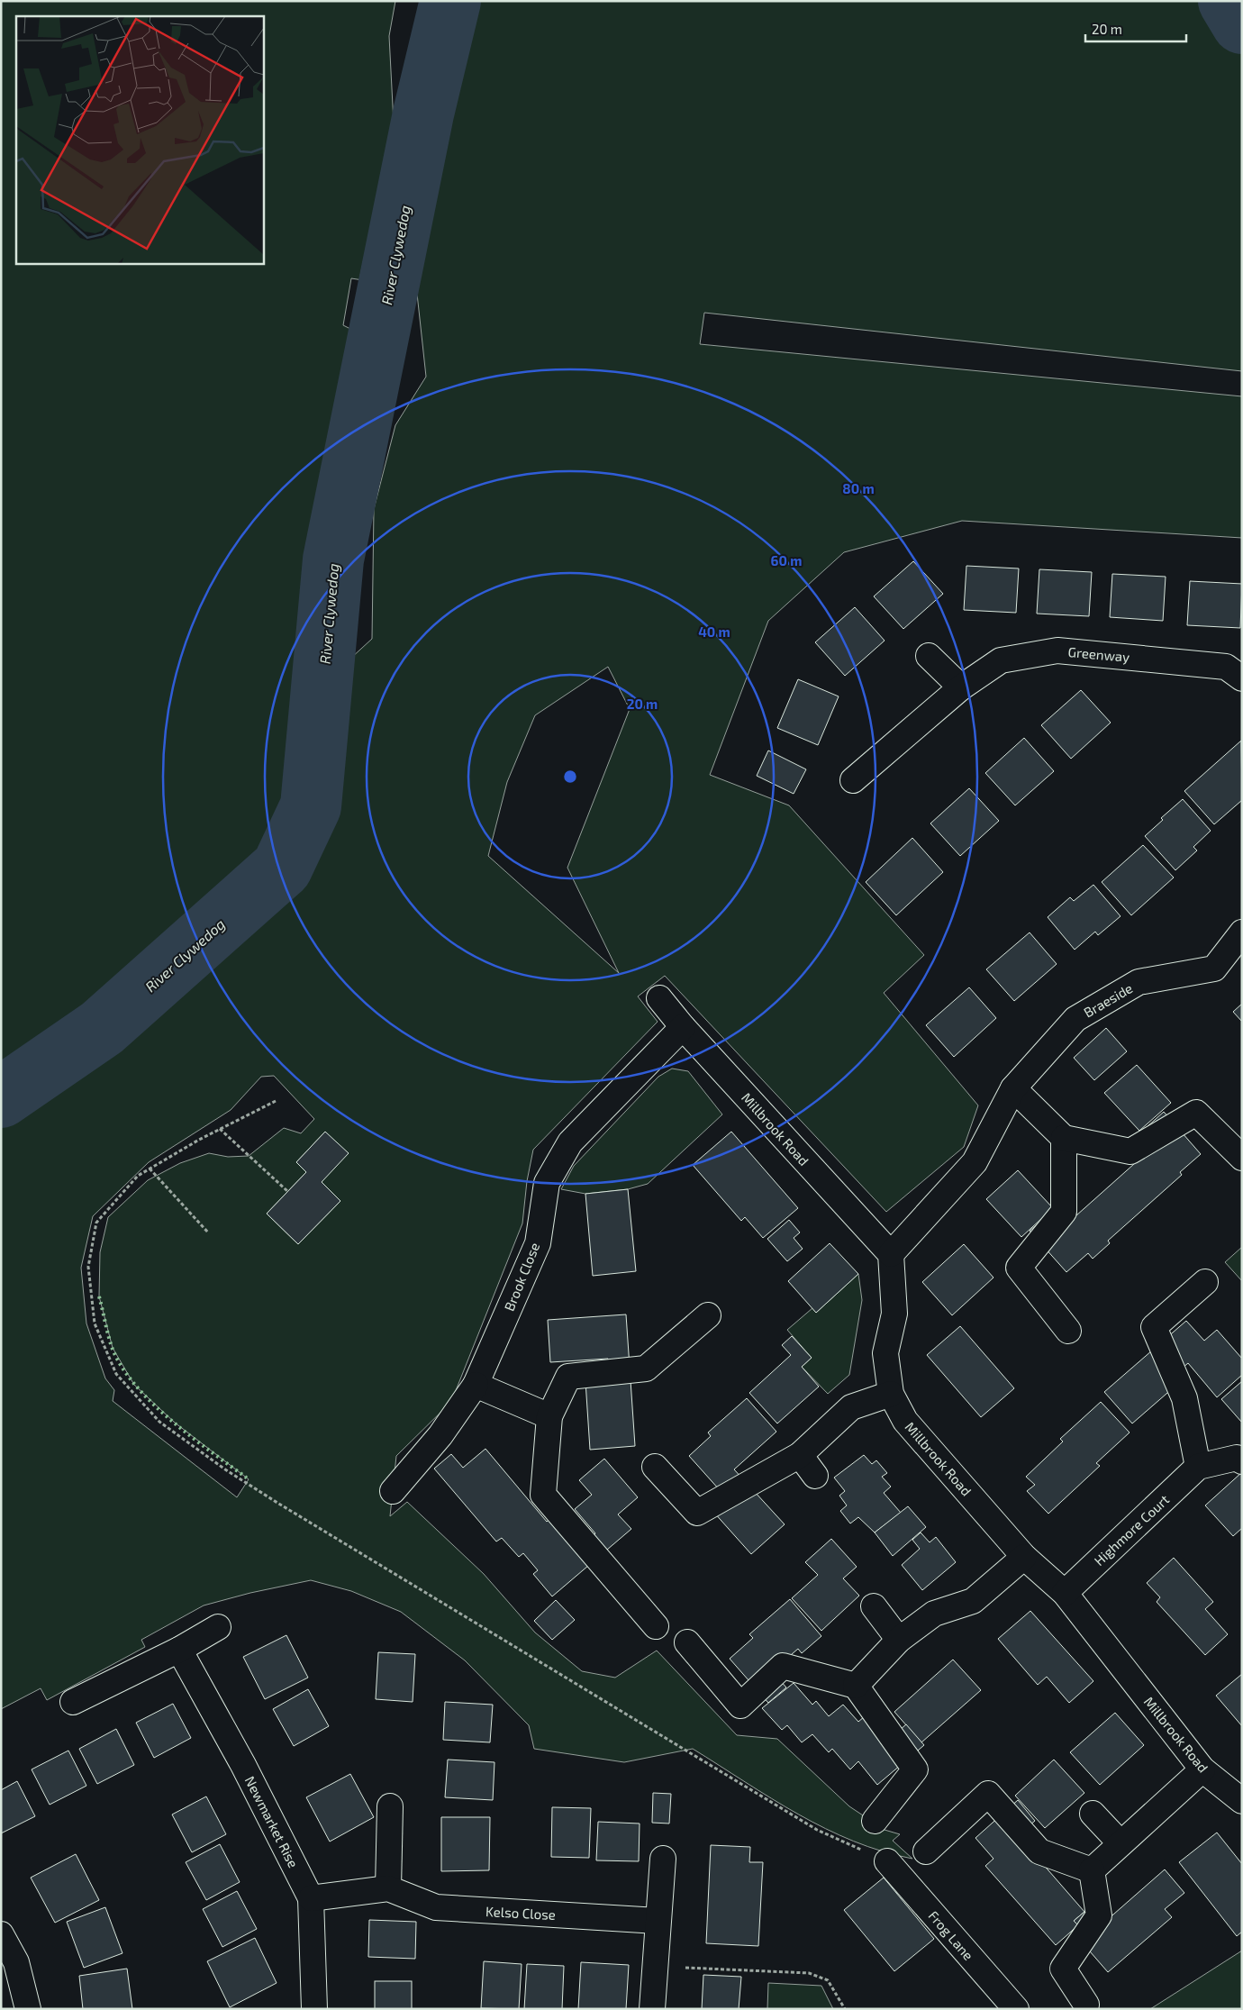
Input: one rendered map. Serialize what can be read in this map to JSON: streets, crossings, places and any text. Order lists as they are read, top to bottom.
{
  "streets": {
    "street": [
      "Greenway",
      "Braeside",
      "Millbrook Road",
      "Brook Close",
      "Highmore Court",
      "Newmarket Rise",
      "Kelso Close",
      "Frog Lane"
    ]
  },
  "crossings": [
    ["Braeside", "Millbrook Road"],
    ["Millbrook Road", "Brook Close"],
    ["Millbrook Road", "Highmore Court"],
    ["Newmarket Rise", "Kelso Close"]
  ],
  "water": ["River Clywedog"],
  "scale_bar": "20 m",
  "rings": [
    "80 m",
    "60 m",
    "40 m",
    "20 m"
  ]
}
